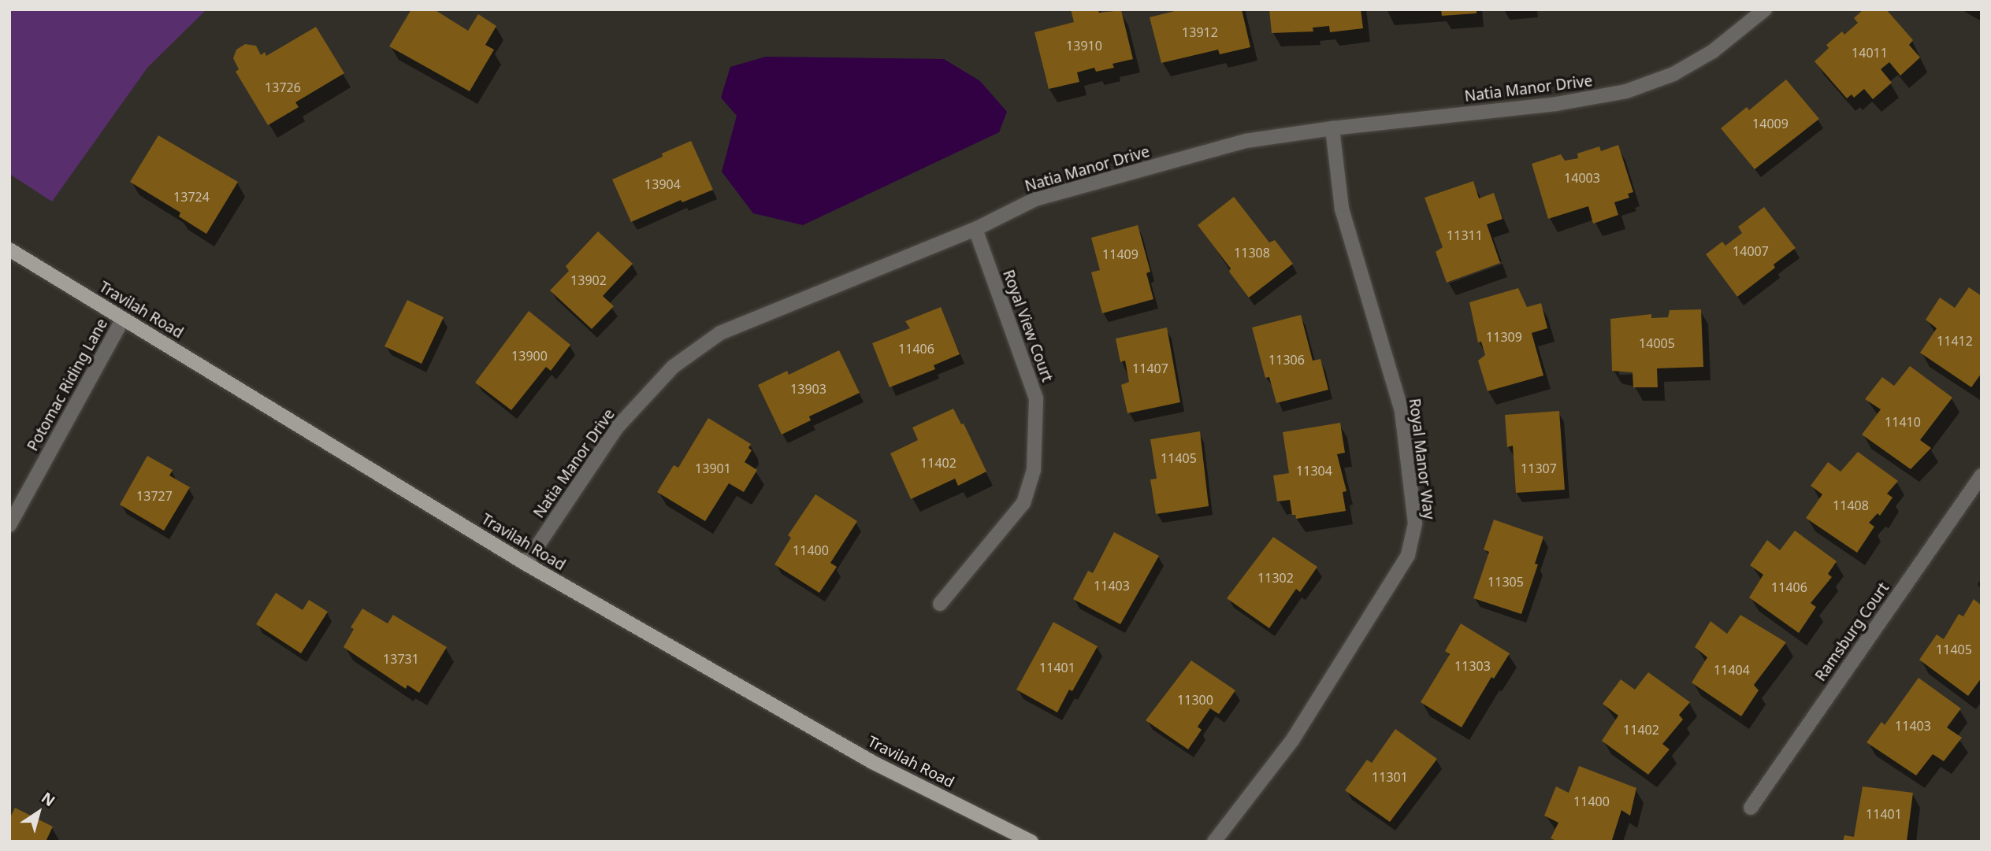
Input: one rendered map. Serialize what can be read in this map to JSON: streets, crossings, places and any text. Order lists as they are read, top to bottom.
{
  "streets": {
    "main road": ["Travilah Road"],
    "street": [
      "Natia Manor Drive",
      "Royal View Court",
      "Potomac Riding Lane",
      "Royal Manor Way",
      "Ramsburg Court"
    ]
  },
  "crossings": [
    ["Natia Manor Drive", "Travilah Road"],
    ["Natia Manor Drive", "Royal View Court"],
    ["Natia Manor Drive", "Royal Manor Way"],
    ["Travilah Road", "Potomac Riding Lane"]
  ],
  "house_numbers": [
    "13912",
    "13910",
    "14011",
    "13726",
    "14009",
    "14003",
    "13904",
    "13724",
    "11311",
    "14007",
    "11308",
    "11409",
    "13902",
    "11309",
    "11412",
    "14005",
    "11406",
    "13900",
    "11306",
    "11407",
    "13903",
    "11410",
    "11405",
    "11402",
    "13901",
    "11307",
    "11304",
    "13727",
    "11408",
    "11400",
    "11302",
    "11305",
    "11403",
    "11406",
    "11405",
    "13731",
    "11303",
    "11401",
    "11404",
    "11300",
    "11403",
    "11402",
    "11301",
    "11400",
    "11401"
  ],
  "north": "top right"
}
